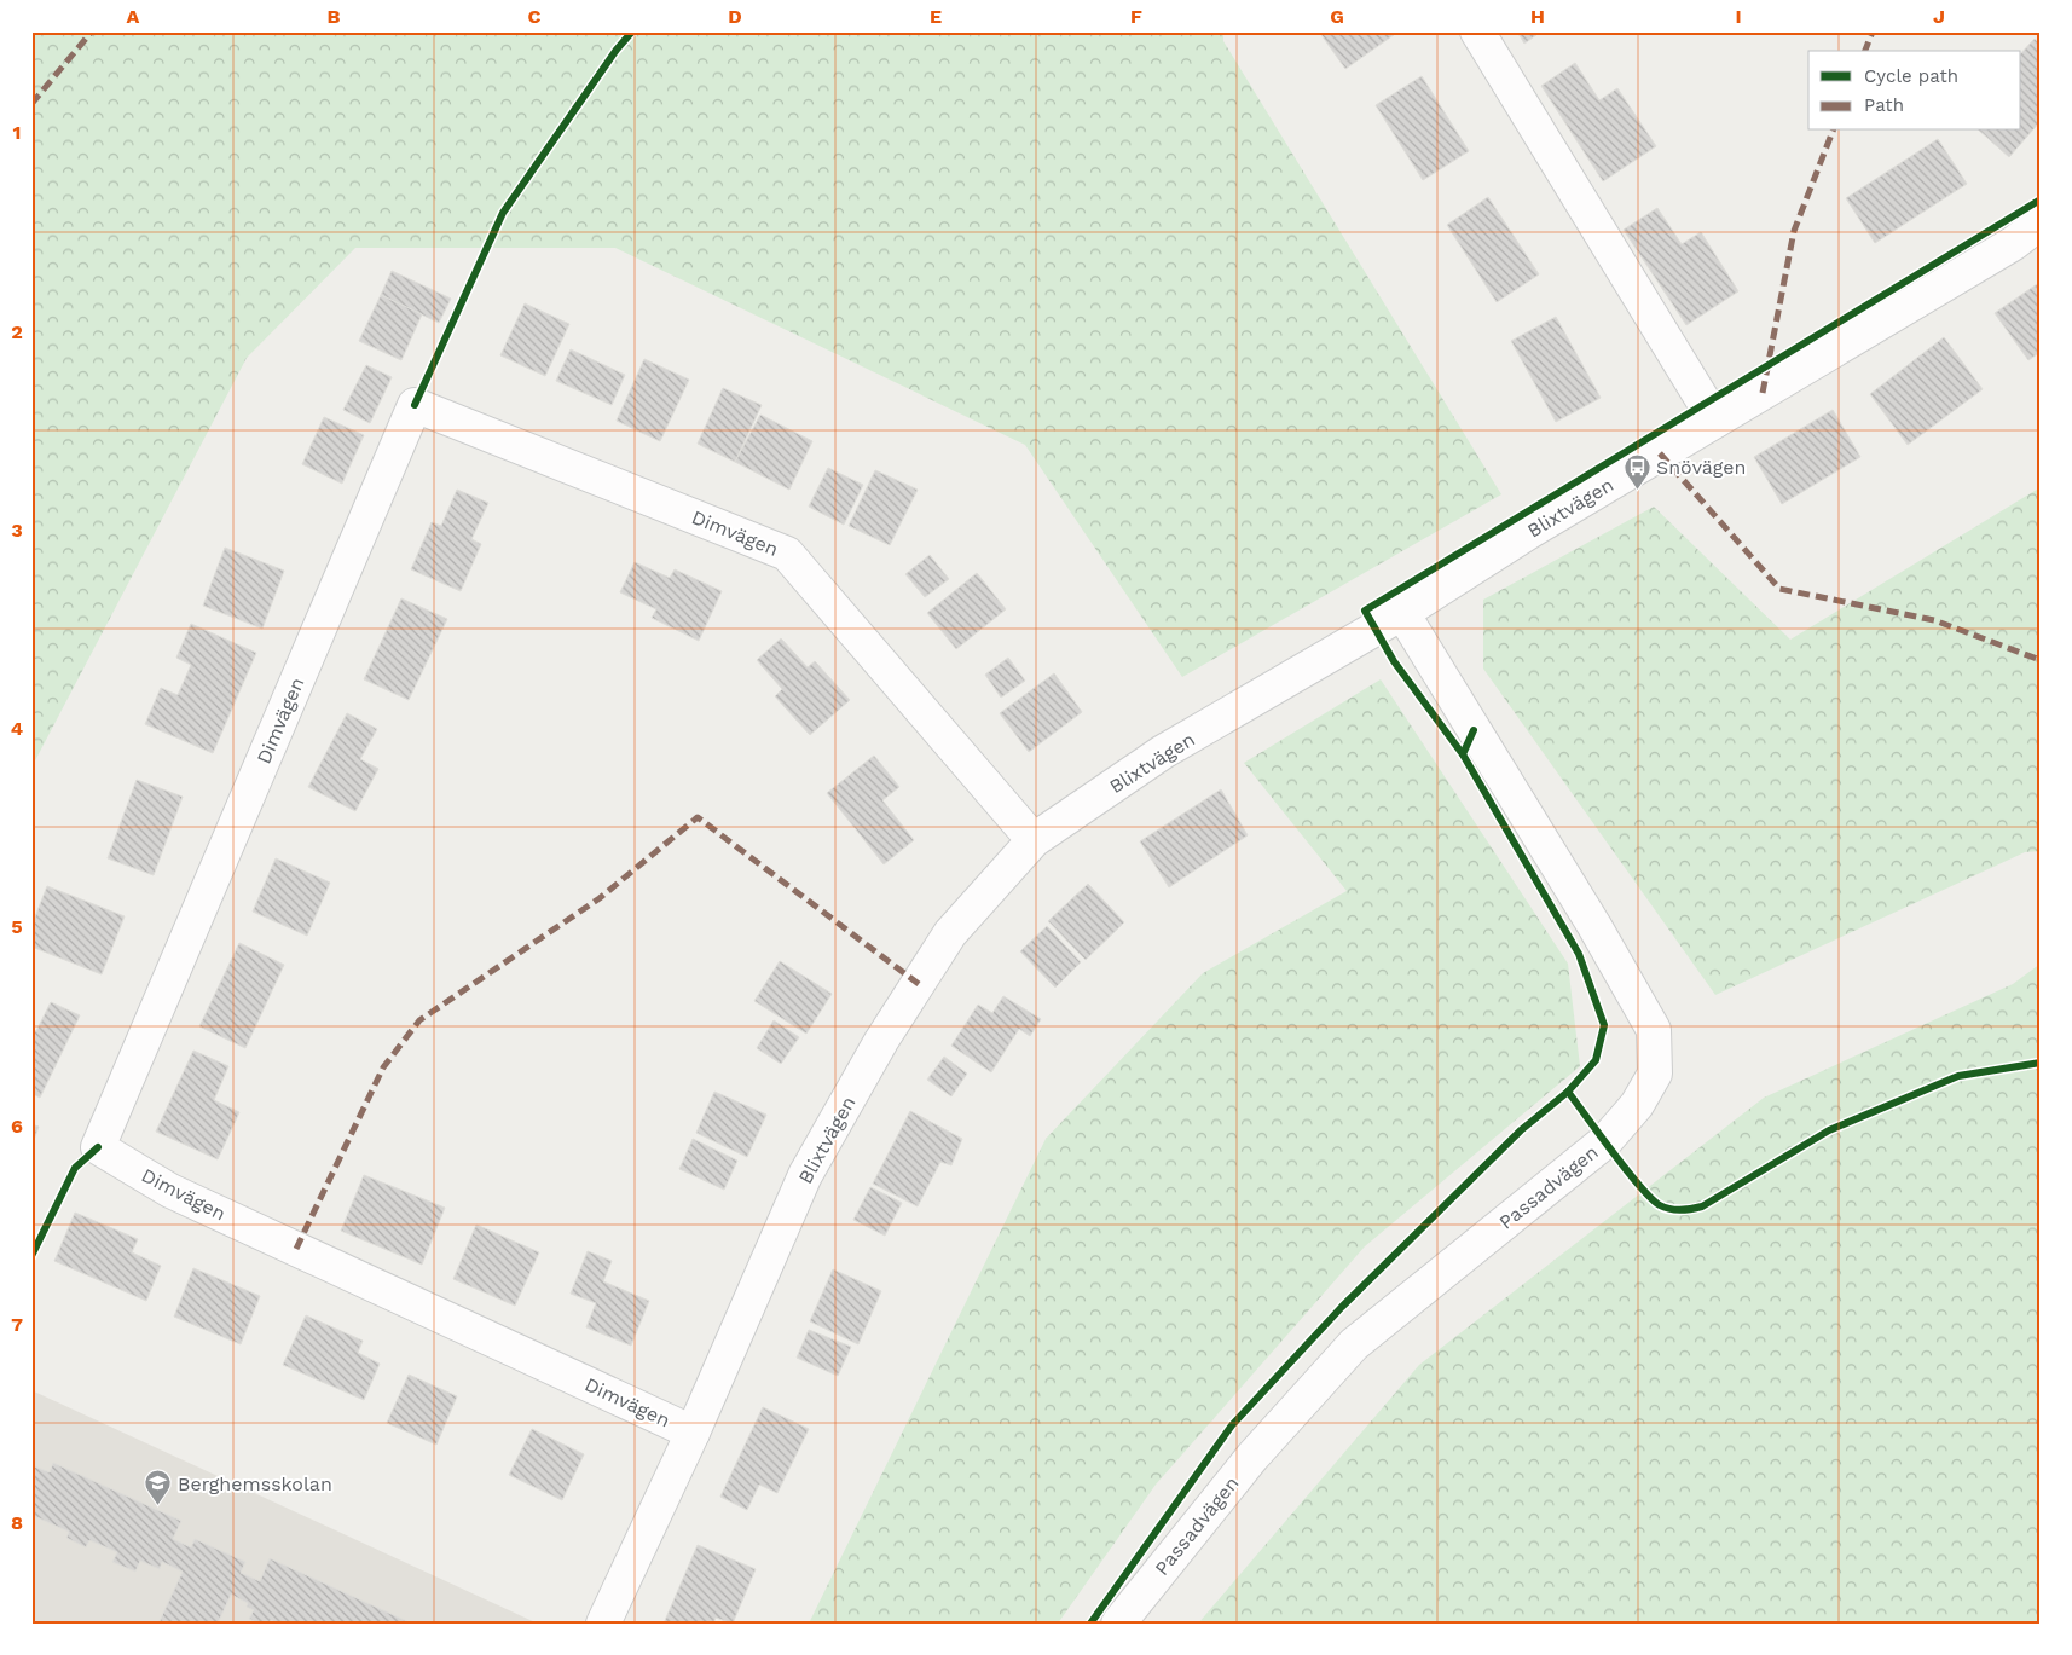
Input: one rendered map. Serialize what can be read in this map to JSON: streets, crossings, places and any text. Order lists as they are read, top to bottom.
{
  "streets": {
    "street": ["Blixtvägen", "Dimvägen", "Passadvägen"]
  },
  "crossings": [
    ["Blixtvägen", "Dimvägen"],
    ["Blixtvägen", "Passadvägen"]
  ],
  "places": {
    "bus stop": ["Snövägen"],
    "school or university": ["Berghemsskolan"]
  },
  "legend": ["Cycle path", "Path"],
  "grid": {
    "columns": [
      "A",
      "B",
      "C",
      "D",
      "E",
      "F",
      "G",
      "H",
      "I",
      "J"
    ],
    "rows": [
      "1",
      "2",
      "3",
      "4",
      "5",
      "6",
      "7",
      "8"
    ]
  }
}
